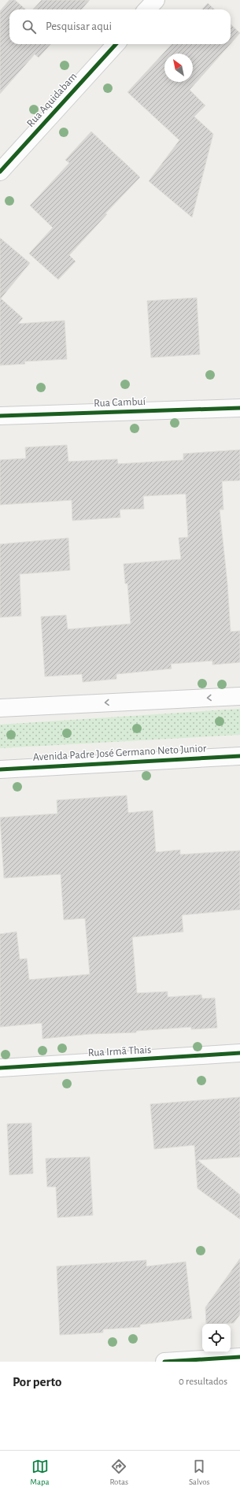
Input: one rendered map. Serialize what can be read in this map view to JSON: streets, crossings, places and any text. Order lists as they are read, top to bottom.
{
  "streets": {
    "street": [
      "Rua Aquidabam",
      "Rua Cambuí",
      "Avenida Padre José Germano Neto Junior",
      "Rua Irmã Thais"
    ]
  },
  "north": "top left",
  "page": {
    "search": "Pesquisar aqui",
    "heading": ["Por perto", "0 resultados"],
    "nav": ["Mapa", "Rotas", "Salvos"]
  }
}
